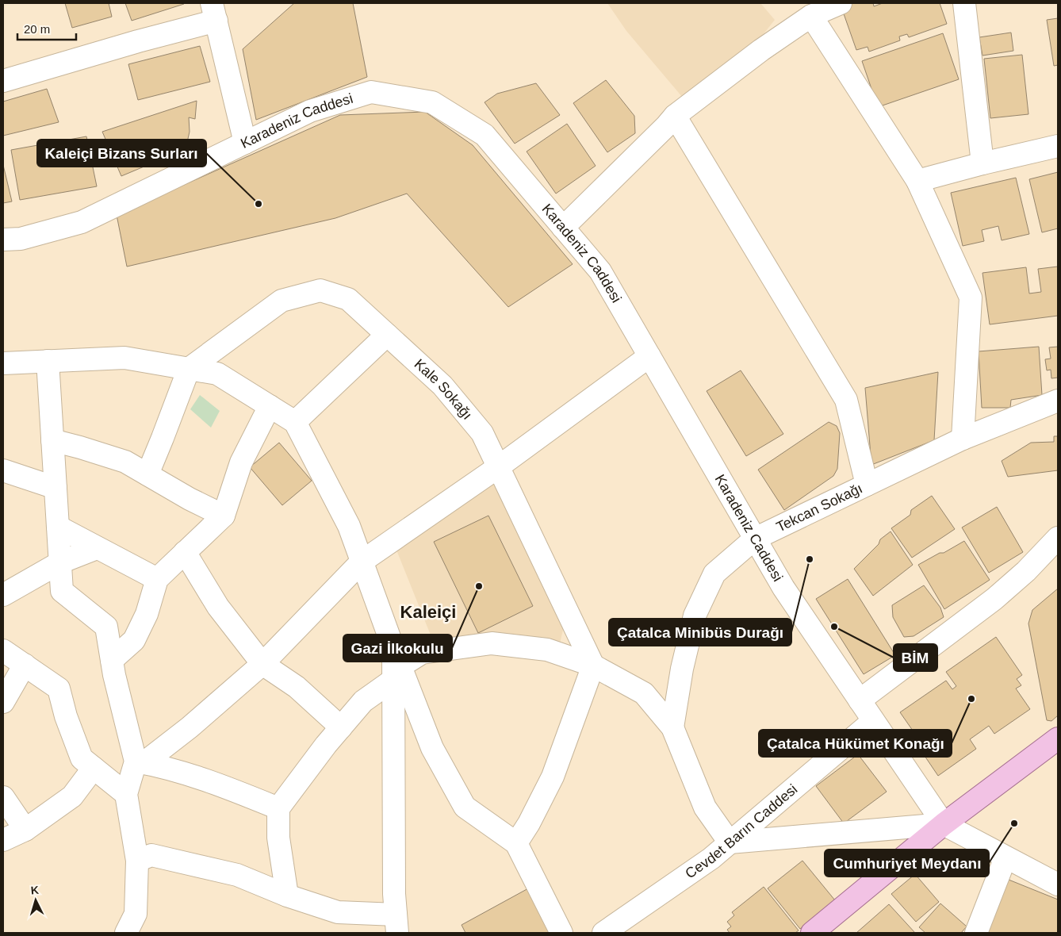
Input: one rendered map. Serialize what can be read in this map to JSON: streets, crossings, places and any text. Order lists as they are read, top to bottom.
{
  "streets": {
    "street": [
      "Karadeniz Caddesi",
      "Kale Sokağı",
      "Tekcan Sokağı",
      "Cevdet Barın Caddesi"
    ]
  },
  "crossings": [
    ["Karadeniz Caddesi", "Tekcan Sokağı"],
    ["Karadeniz Caddesi", "Cevdet Barın Caddesi"]
  ],
  "districts": ["Kaleiçi"],
  "places": [
    "Kaleiçi Bizans Surları",
    "Çatalca Minibüs Durağı",
    "Gazi İlkokulu",
    "BİM",
    "Çatalca Hükümet Konağı",
    "Cumhuriyet Meydanı"
  ],
  "scale_bar": "20 m",
  "north": "top"
}
